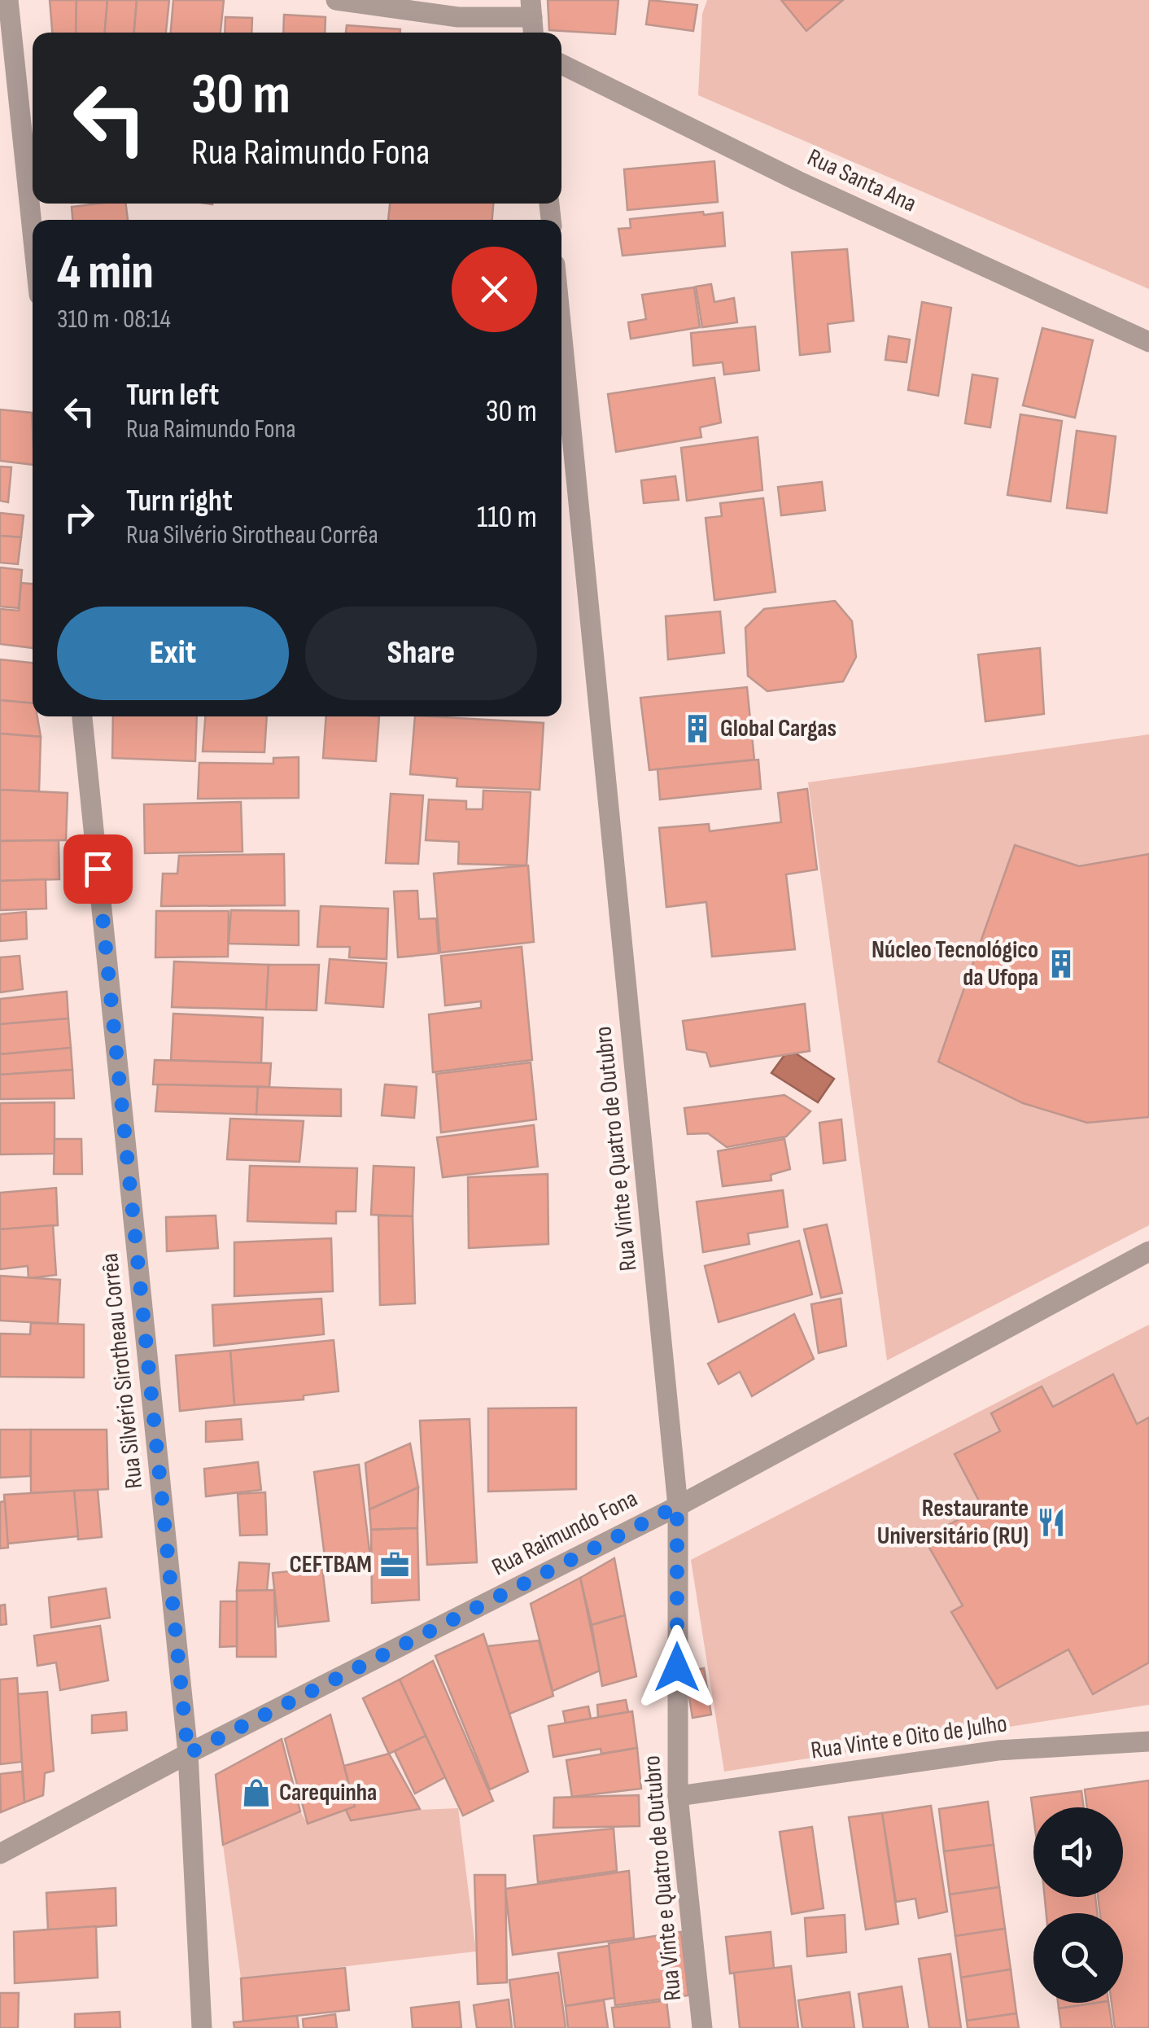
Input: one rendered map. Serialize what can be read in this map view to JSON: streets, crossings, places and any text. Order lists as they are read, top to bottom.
{
  "streets": {
    "street": [
      "Rua Santa Ana",
      "Rua Vinte e Quatro de Outubro",
      "Rua Silvério Sirotheau Corrêa",
      "Rua Raimundo Fona",
      "Rua Vinte e Oito de Julho"
    ]
  },
  "crossings": [
    ["Rua Vinte e Quatro de Outubro", "Rua Raimundo Fona"],
    ["Rua Vinte e Quatro de Outubro", "Rua Vinte e Oito de Julho"],
    ["Rua Silvério Sirotheau Corrêa", "Rua Raimundo Fona"]
  ],
  "places": {
    "building": ["Global Cargas", "Núcleo Tecnológico da Ufopa"],
    "restaurant": ["Restaurante Universitário (RU)"],
    "office": ["CEFTBAM"],
    "shop": ["Carequinha"]
  },
  "page": {
    "turn": ["30 m", "Rua Raimundo Fona"],
    "heading": ["4 min", "310 m · 08:14"],
    "list": [
      {
        "name": "Turn left",
        "note": "Rua Raimundo Fona",
        "value": "30 m"
      },
      {
        "name": "Turn right",
        "note": "Rua Silvério Sirotheau Corrêa",
        "value": "110 m"
      }
    ],
    "buttons": ["Exit", "Share"]
  }
}
